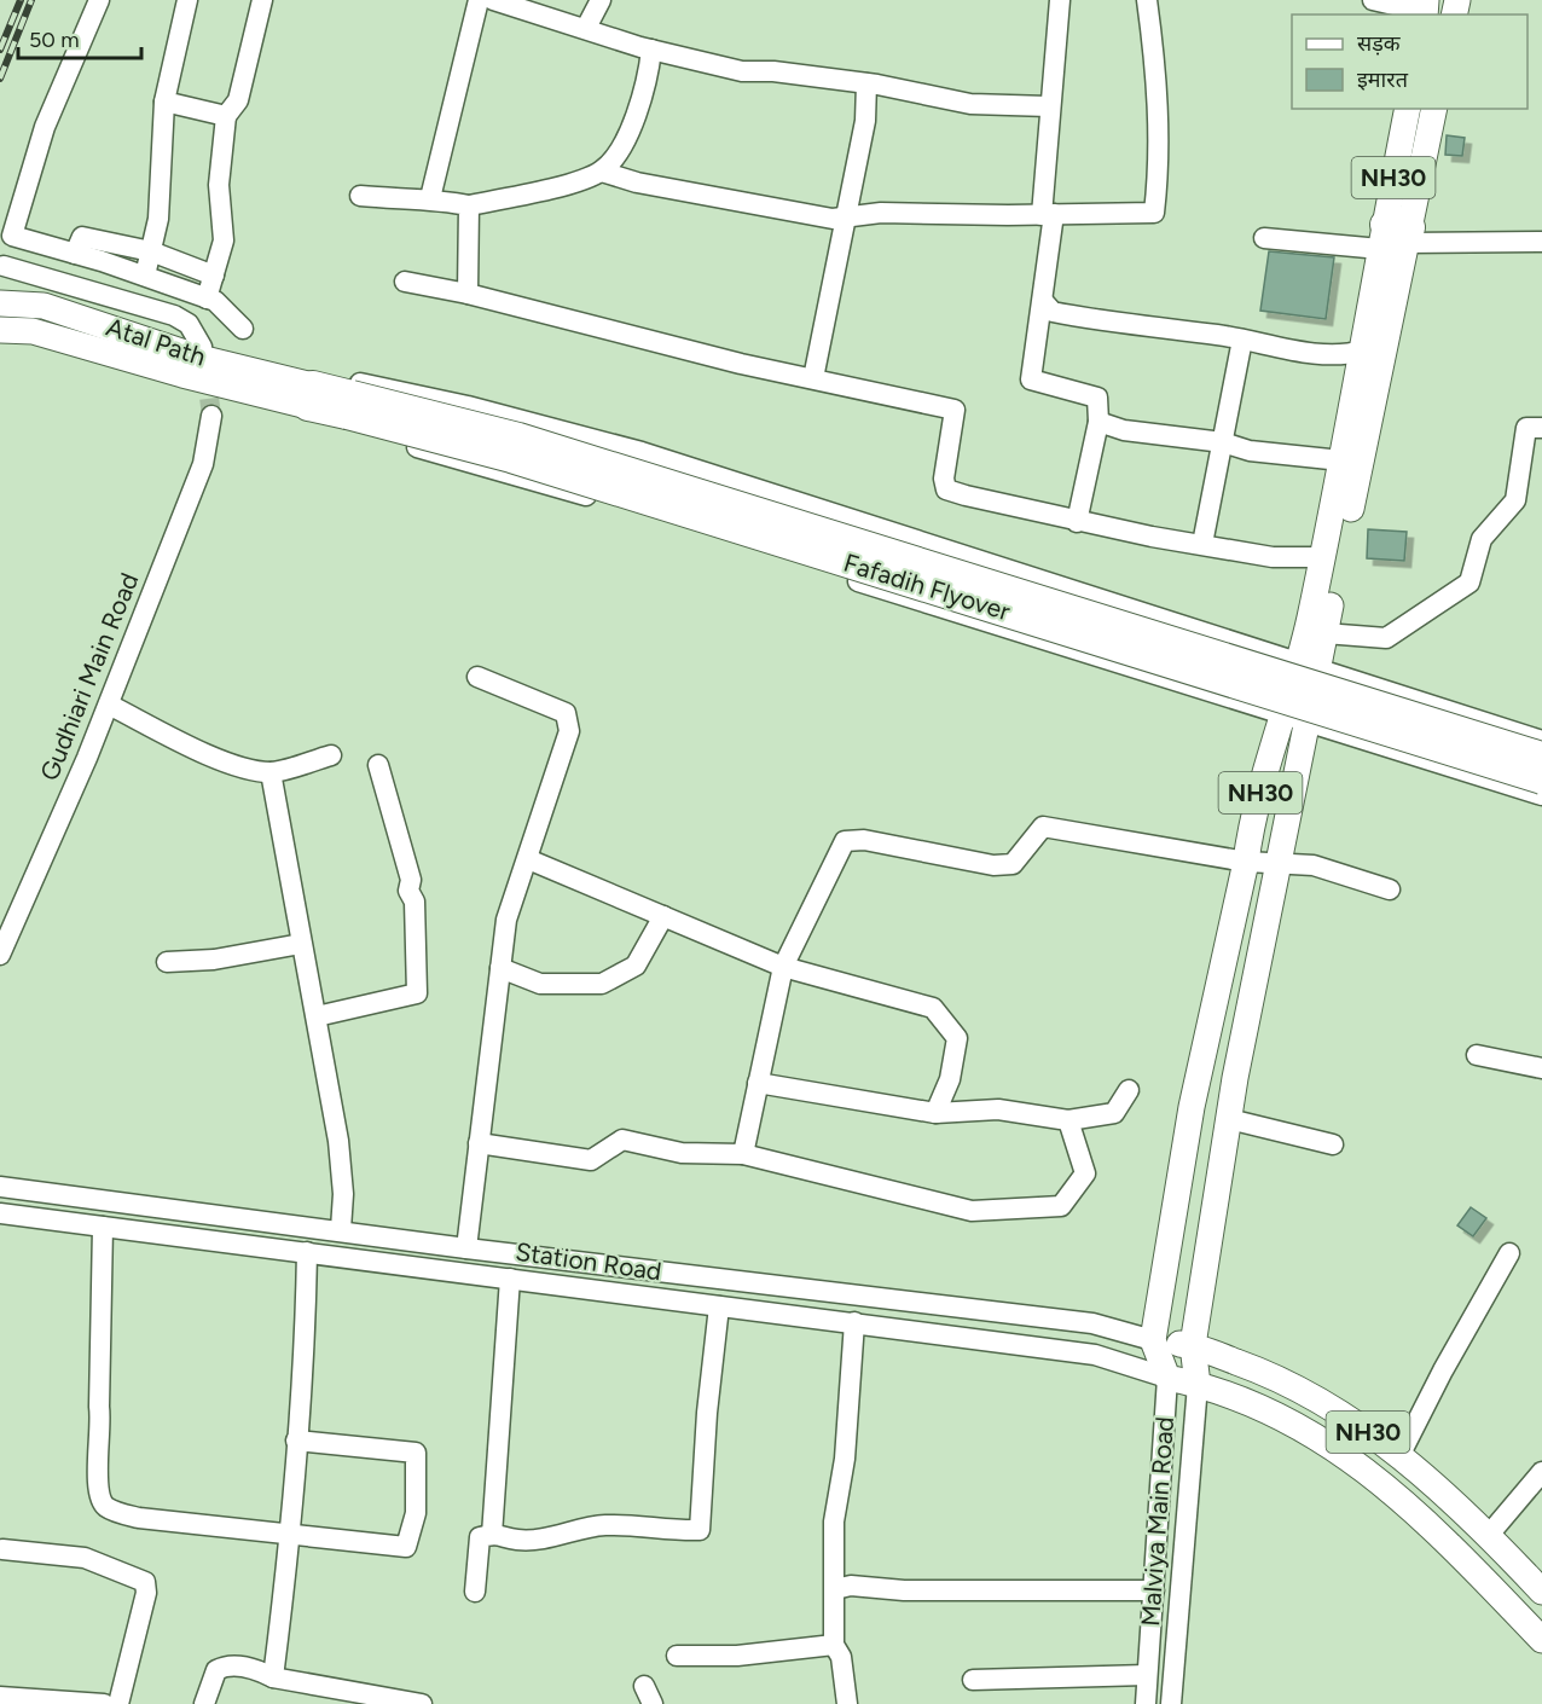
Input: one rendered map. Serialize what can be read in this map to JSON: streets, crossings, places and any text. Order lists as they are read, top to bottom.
{
  "streets": {
    "highway": ["Fafadih Flyover"],
    "main road": ["NH30", "Atal Path", "Malviya Main Road"],
    "street": ["Gudhiari Main Road", "Station Road"]
  },
  "crossings": [
    ["NH30", "Station Road"],
    ["NH30", "Malviya Main Road"],
    ["Atal Path", "Fafadih Flyover"],
    ["Station Road", "Malviya Main Road"]
  ],
  "legend": ["सड़क", "इमारत"],
  "scale_bar": "50 m"
}
